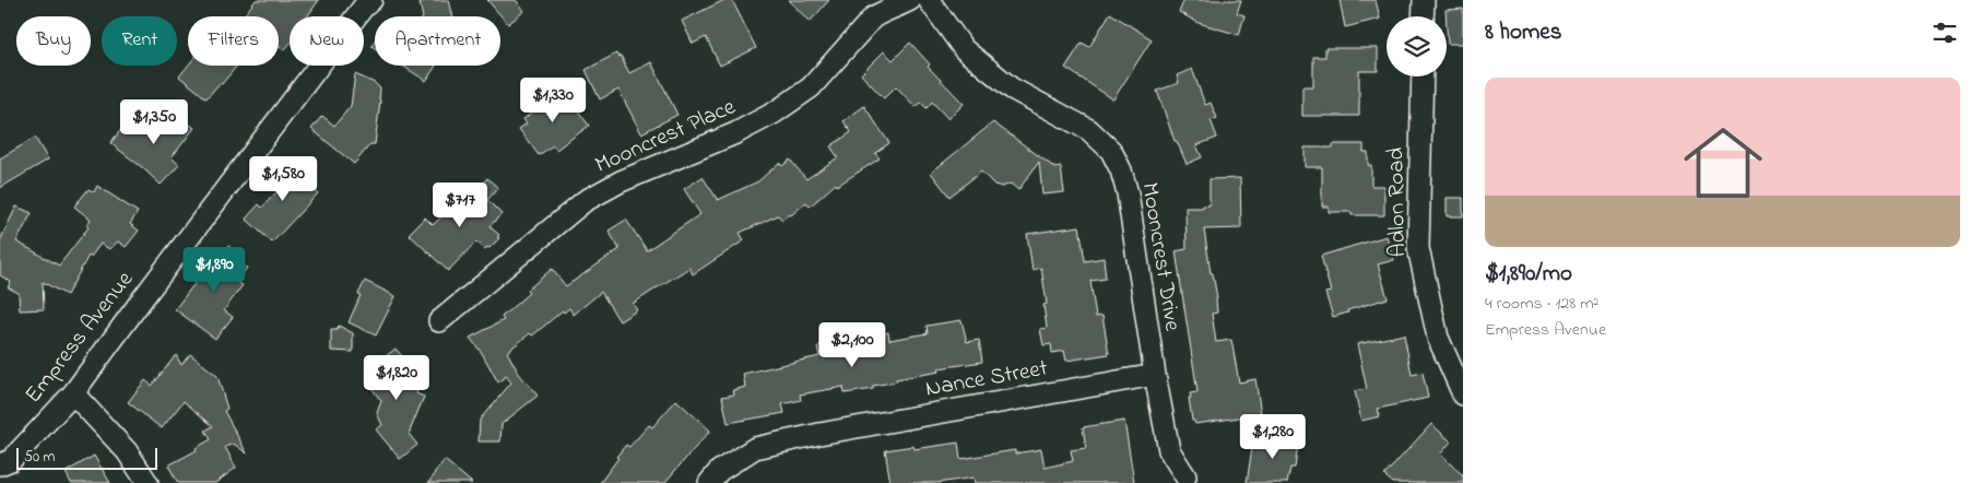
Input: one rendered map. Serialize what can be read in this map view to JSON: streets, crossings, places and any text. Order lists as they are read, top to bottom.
{
  "streets": {
    "street": [
      "Mooncrest Place",
      "Adlon Road",
      "Mooncrest Drive",
      "Empress Avenue",
      "Nance Street"
    ]
  },
  "crossings": [
    ["Mooncrest Drive", "Nance Street"]
  ],
  "scale_bar": "50 m",
  "page": {
    "heading": "8 homes",
    "chip": [
      "Buy",
      "Rent",
      "Filters",
      "New",
      "Apartment"
    ],
    "list": [
      {
        "name": "$1,890/mo",
        "note": "4 rooms · 128 m² · Empress Avenue"
      }
    ],
    "price": [
      "$1,330",
      "$1,350",
      "$1,580",
      "$717",
      "$1,890",
      "$2,100",
      "$1,820",
      "$1,280"
    ],
    "scale": "50 m"
  }
}
